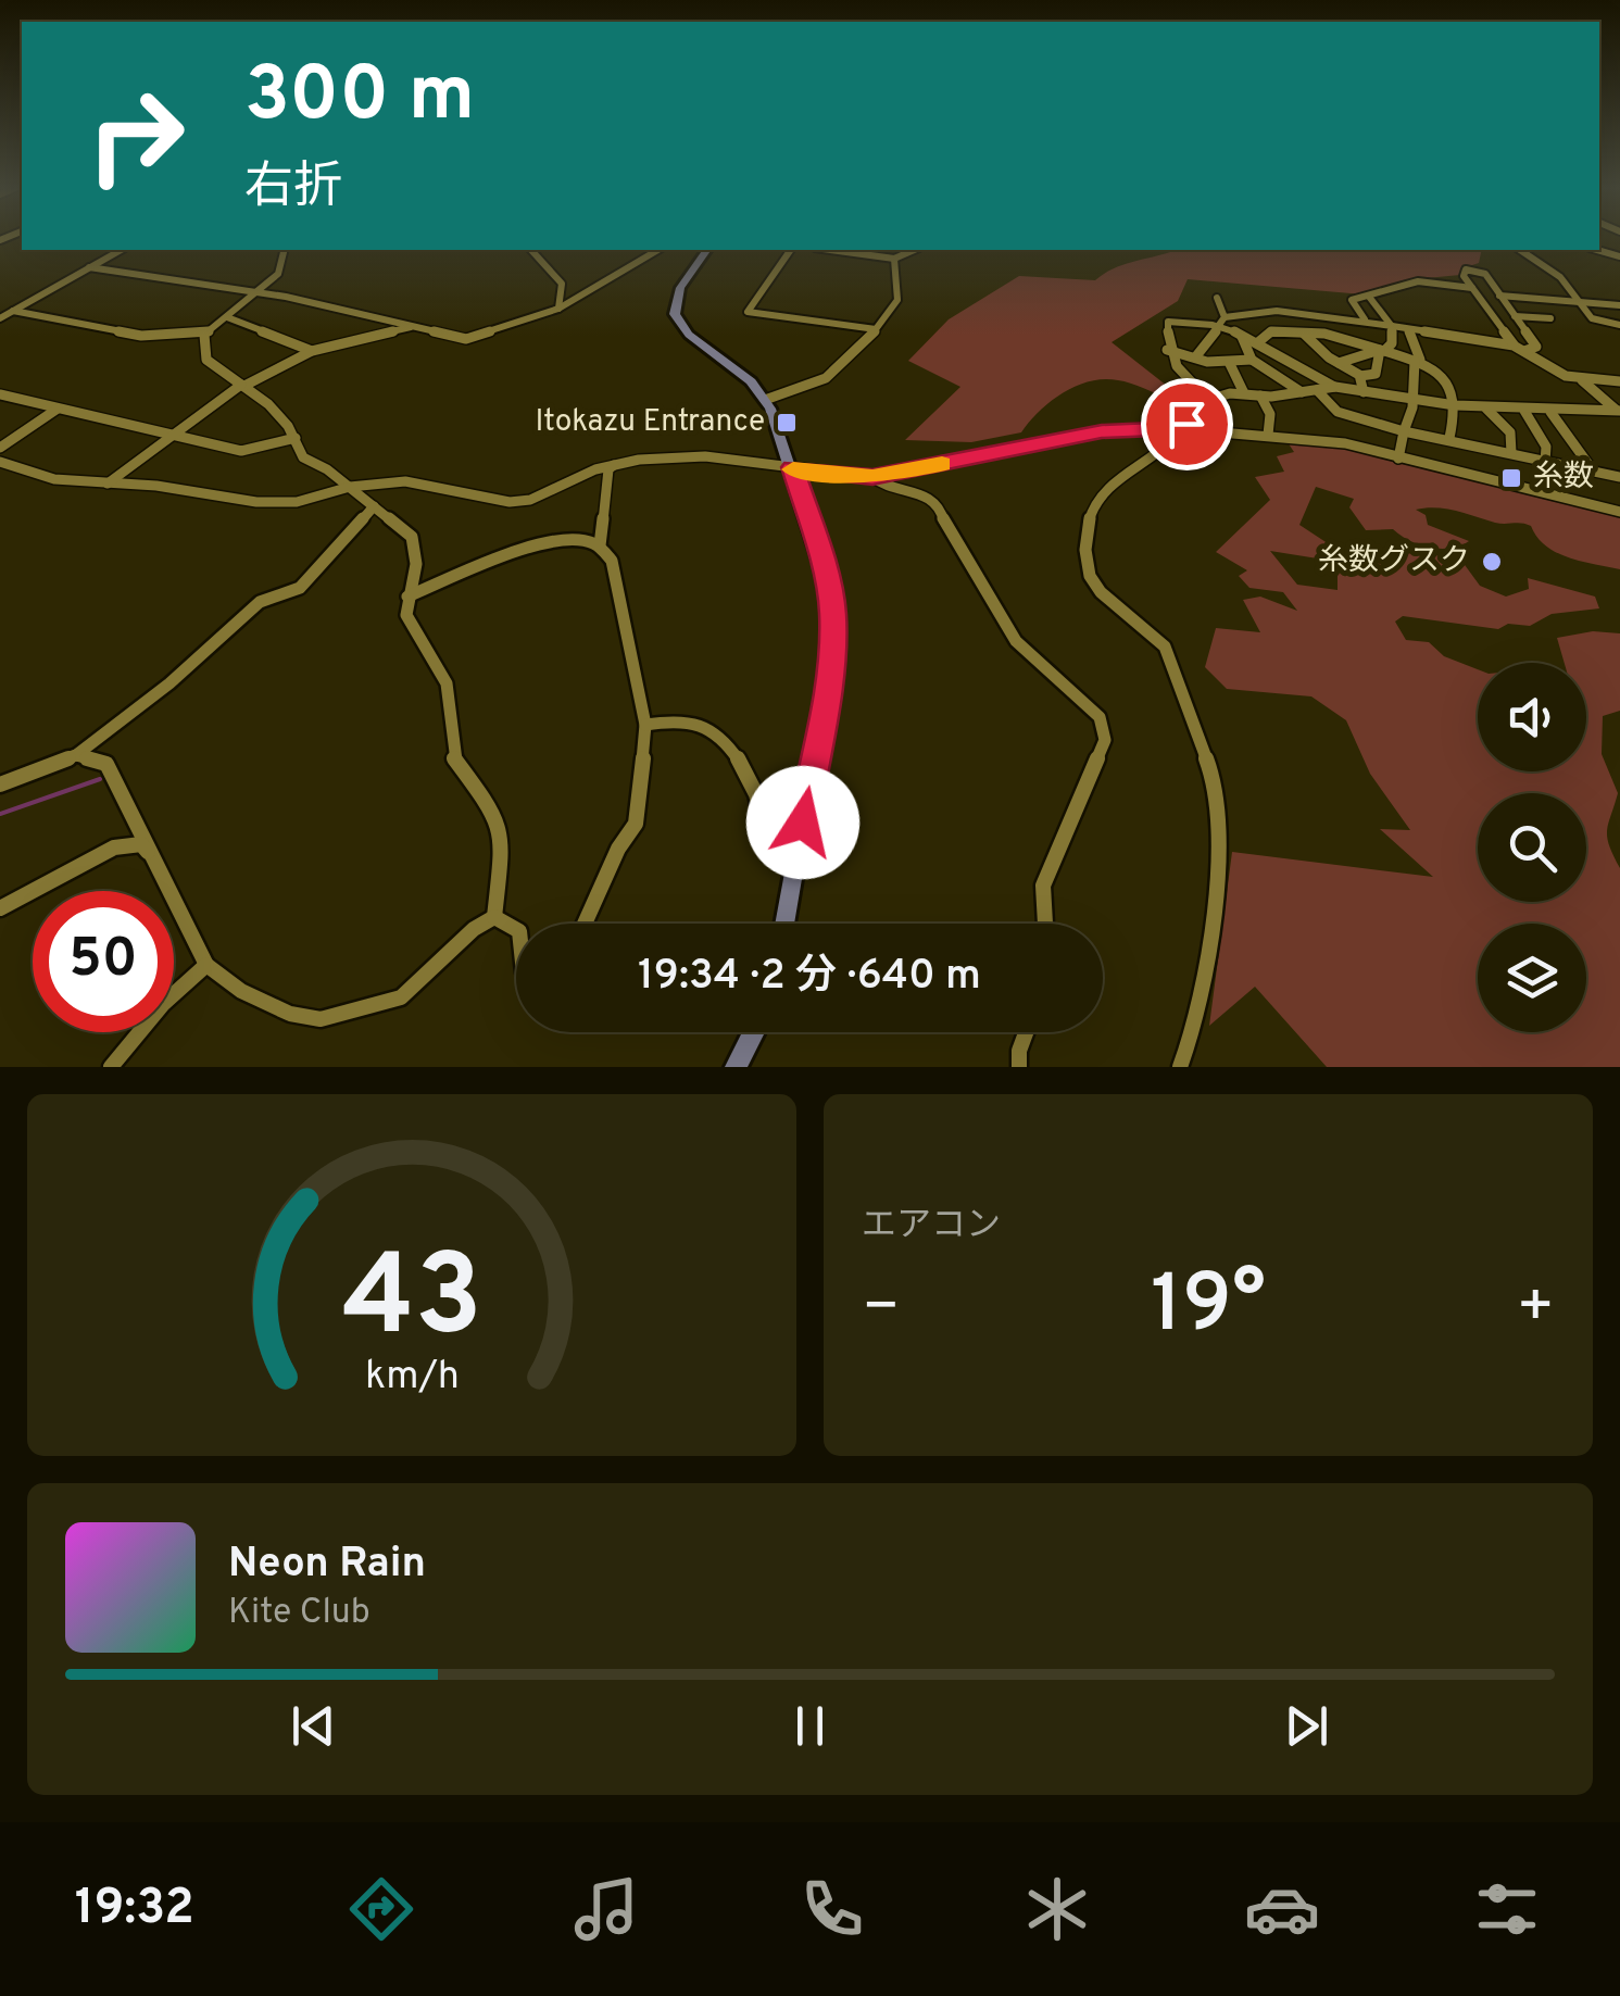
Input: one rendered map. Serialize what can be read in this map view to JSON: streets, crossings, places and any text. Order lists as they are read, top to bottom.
{
  "places": {
    "transit": ["Itokazu Entrance", "糸数"],
    "other": ["糸数グスク"]
  },
  "page": {
    "turn": ["300 m", "右折"],
    "limit": "50",
    "trip": "19:34 · 2 分 · 640 m",
    "tile": "エアコン",
    "heat": ["−", "19°", "+"],
    "song": ["Neon Rain", "Kite Club"],
    "tabs": "19:32",
    "gauge": ["43", "km/h"]
  }
}
